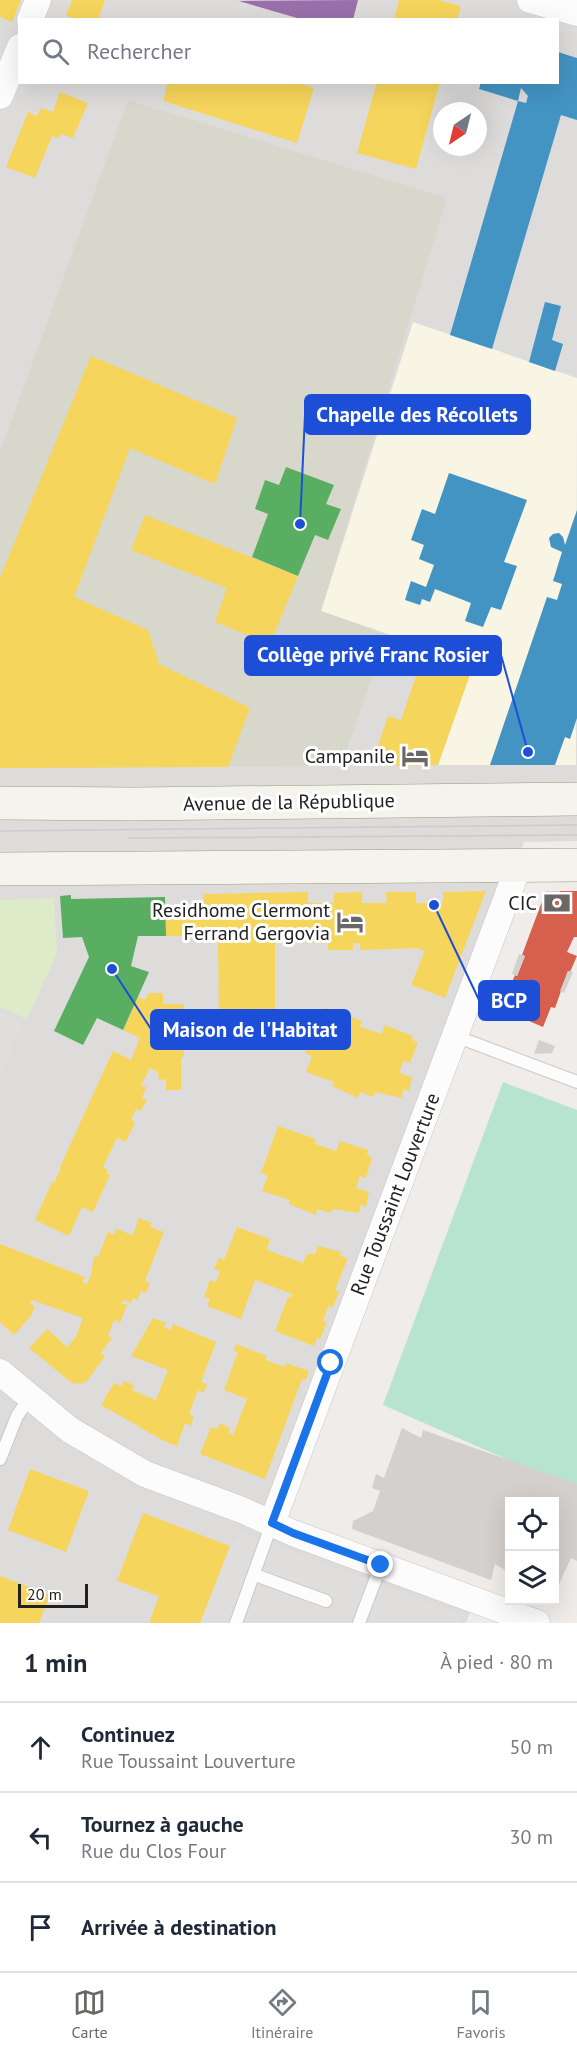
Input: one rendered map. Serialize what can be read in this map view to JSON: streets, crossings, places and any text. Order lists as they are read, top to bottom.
{
  "streets": {
    "main road": ["Avenue de la République"],
    "street": ["Rue Toussaint Louverture"]
  },
  "places": {
    "other": [
      "Chapelle des Récollets",
      "Collège privé Franc Rosier",
      "BCP",
      "Maison de l'Habitat"
    ],
    "hotel": ["Campanile", "Residhome Clermont Ferrand Gergovia"],
    "bank": ["CIC"]
  },
  "scale_bar": "20 m",
  "north": "bottom left",
  "page": {
    "search": "Rechercher",
    "scale": "20 m",
    "heading": ["1 min", "À pied · 80 m"],
    "list": [
      ["Continuez", "Rue Toussaint Louverture", "50 m"],
      ["Tournez à gauche", "Rue du Clos Four", "30 m"],
      "Arrivée à destination"
    ],
    "nav": ["Carte", "Itinéraire", "Favoris"]
  }
}
